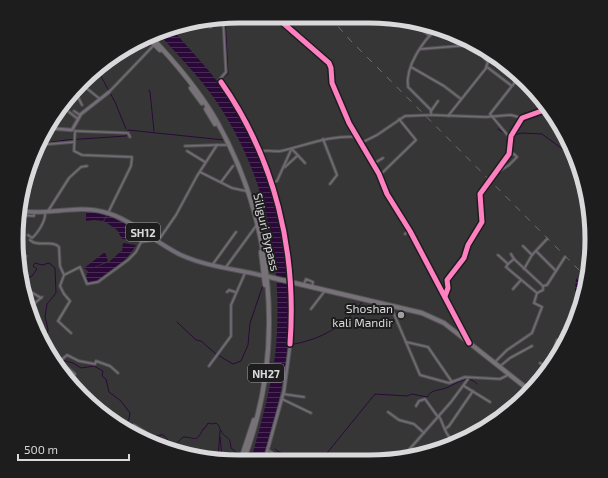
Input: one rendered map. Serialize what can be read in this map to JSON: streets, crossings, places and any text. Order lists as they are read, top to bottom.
{
  "streets": {
    "highway": ["Siliguri Bypass", "NH27"],
    "main road": ["SH12"]
  },
  "crossings": [
    ["SH12", "Siliguri Bypass"],
    ["SH12", "NH27"],
    ["Siliguri Bypass", "NH27"]
  ],
  "places": ["Shoshan kali Mandir"],
  "scale_bar": "500 m"
}
